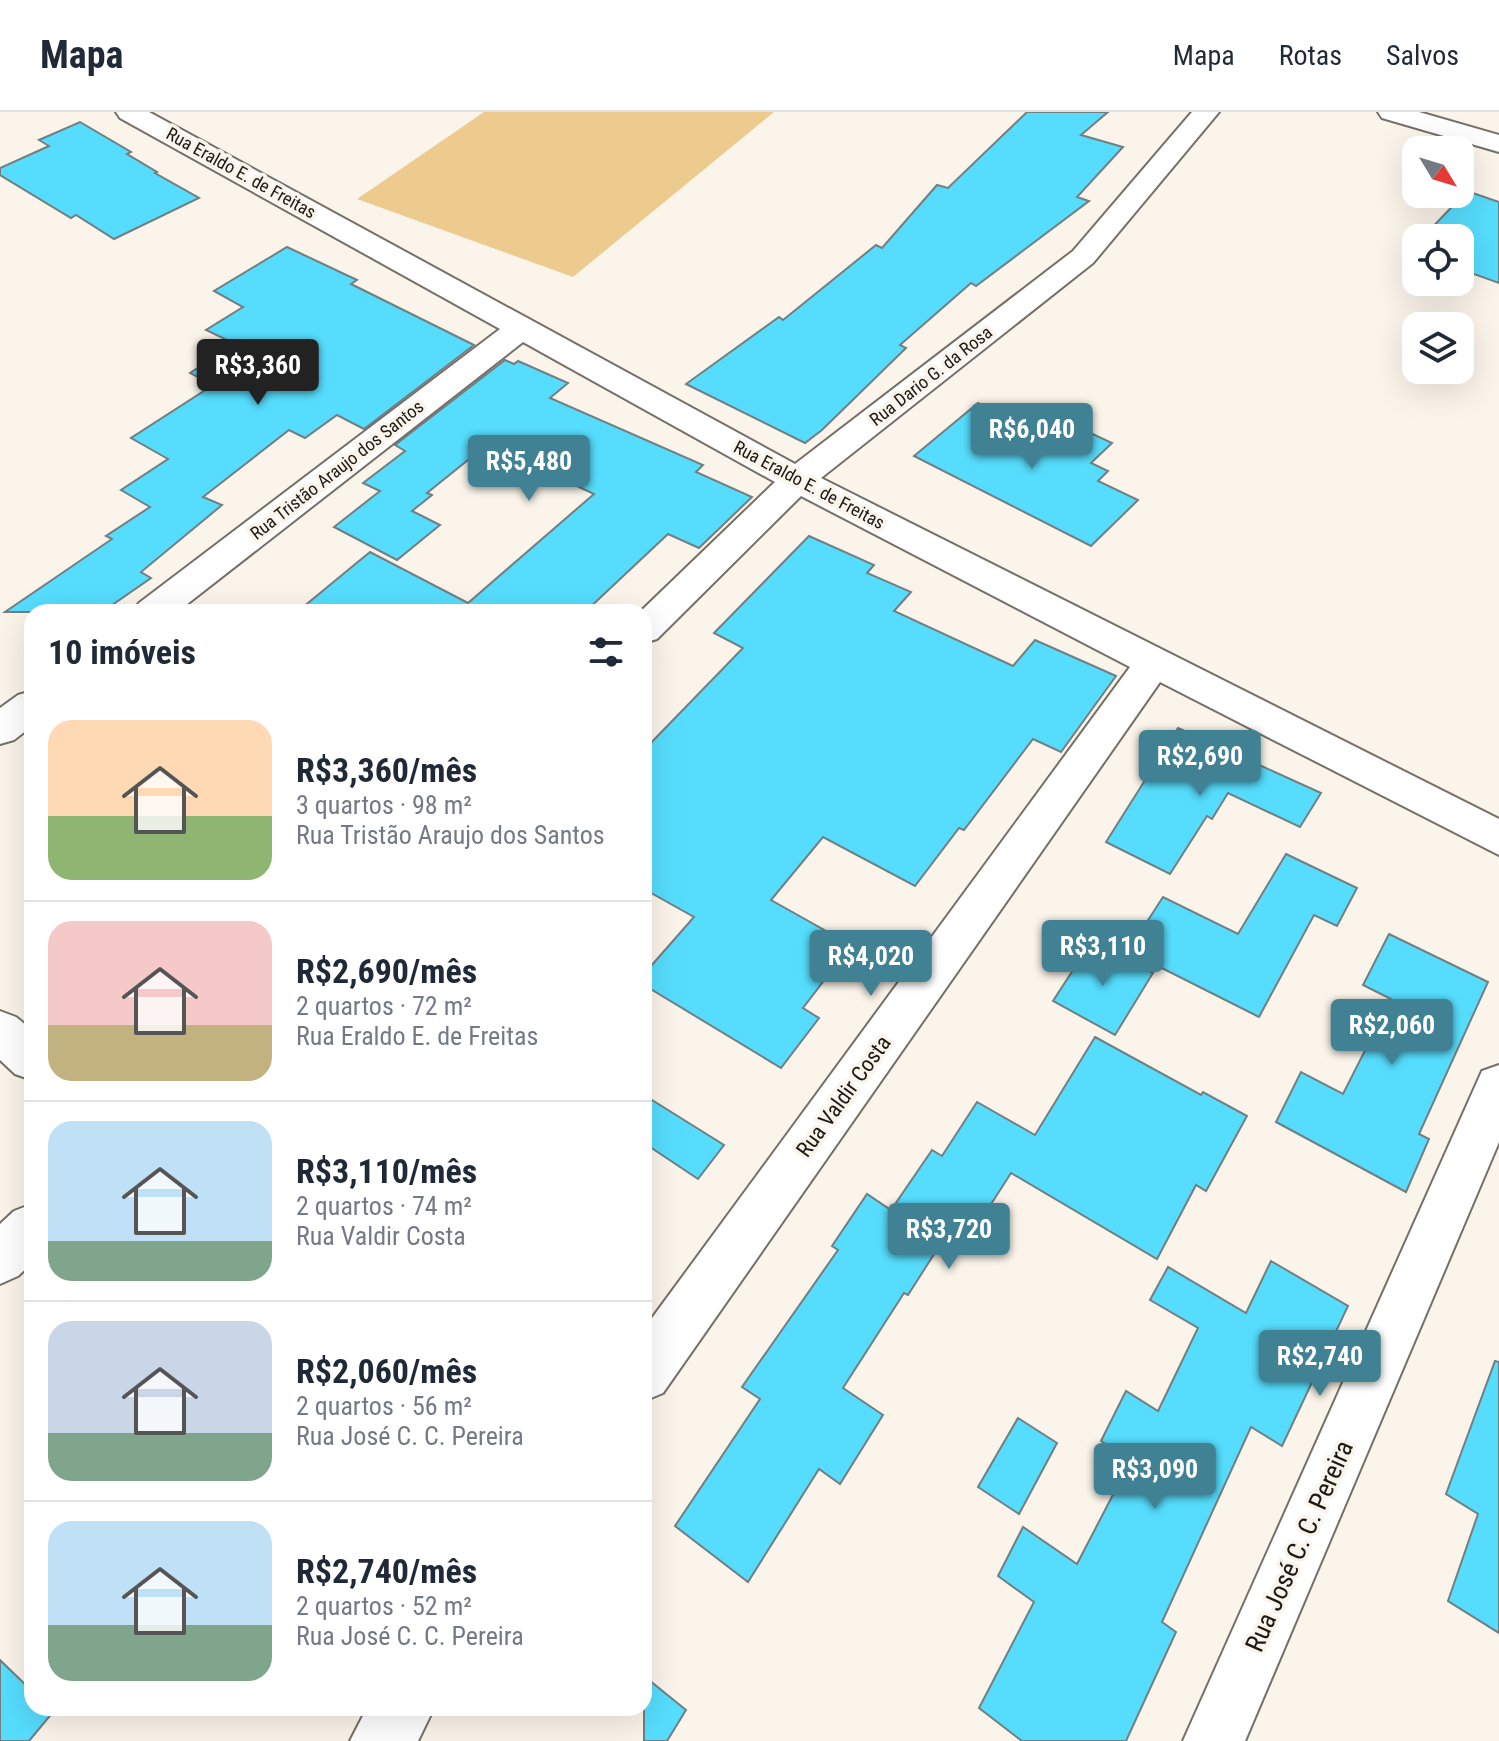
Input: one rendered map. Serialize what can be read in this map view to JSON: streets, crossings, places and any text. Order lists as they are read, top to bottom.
{
  "streets": {
    "street": [
      "Rua Eraldo E. de Freitas",
      "Rua Dario G. da Rosa",
      "Rua Tristão Araujo dos Santos",
      "Rua Valdir Costa",
      "Rua José C. C. Pereira"
    ]
  },
  "crossings": [
    ["Rua Eraldo E. de Freitas", "Rua Dario G. da Rosa"],
    ["Rua Eraldo E. de Freitas", "Rua Tristão Araujo dos Santos"],
    ["Rua Eraldo E. de Freitas", "Rua Valdir Costa"]
  ],
  "north": "bottom right",
  "page": {
    "header": "Mapa",
    "nav": ["Mapa", "Rotas", "Salvos"],
    "price": [
      "R$3,360",
      "R$6,040",
      "R$5,480",
      "R$2,690",
      "R$3,110",
      "R$4,020",
      "R$2,060",
      "R$3,720",
      "R$2,740",
      "R$3,090"
    ],
    "heading": "10 imóveis",
    "list": [
      {
        "name": "R$3,360/mês",
        "note": "3 quartos · 98 m² · Rua Tristão Araujo dos Santos"
      },
      {
        "name": "R$2,690/mês",
        "note": "2 quartos · 72 m² · Rua Eraldo E. de Freitas"
      },
      {
        "name": "R$3,110/mês",
        "note": "2 quartos · 74 m² · Rua Valdir Costa"
      },
      {
        "name": "R$2,060/mês",
        "note": "2 quartos · 56 m² · Rua José C. C. Pereira"
      },
      {
        "name": "R$2,740/mês",
        "note": "2 quartos · 52 m² · Rua José C. C. Pereira"
      }
    ]
  }
}
